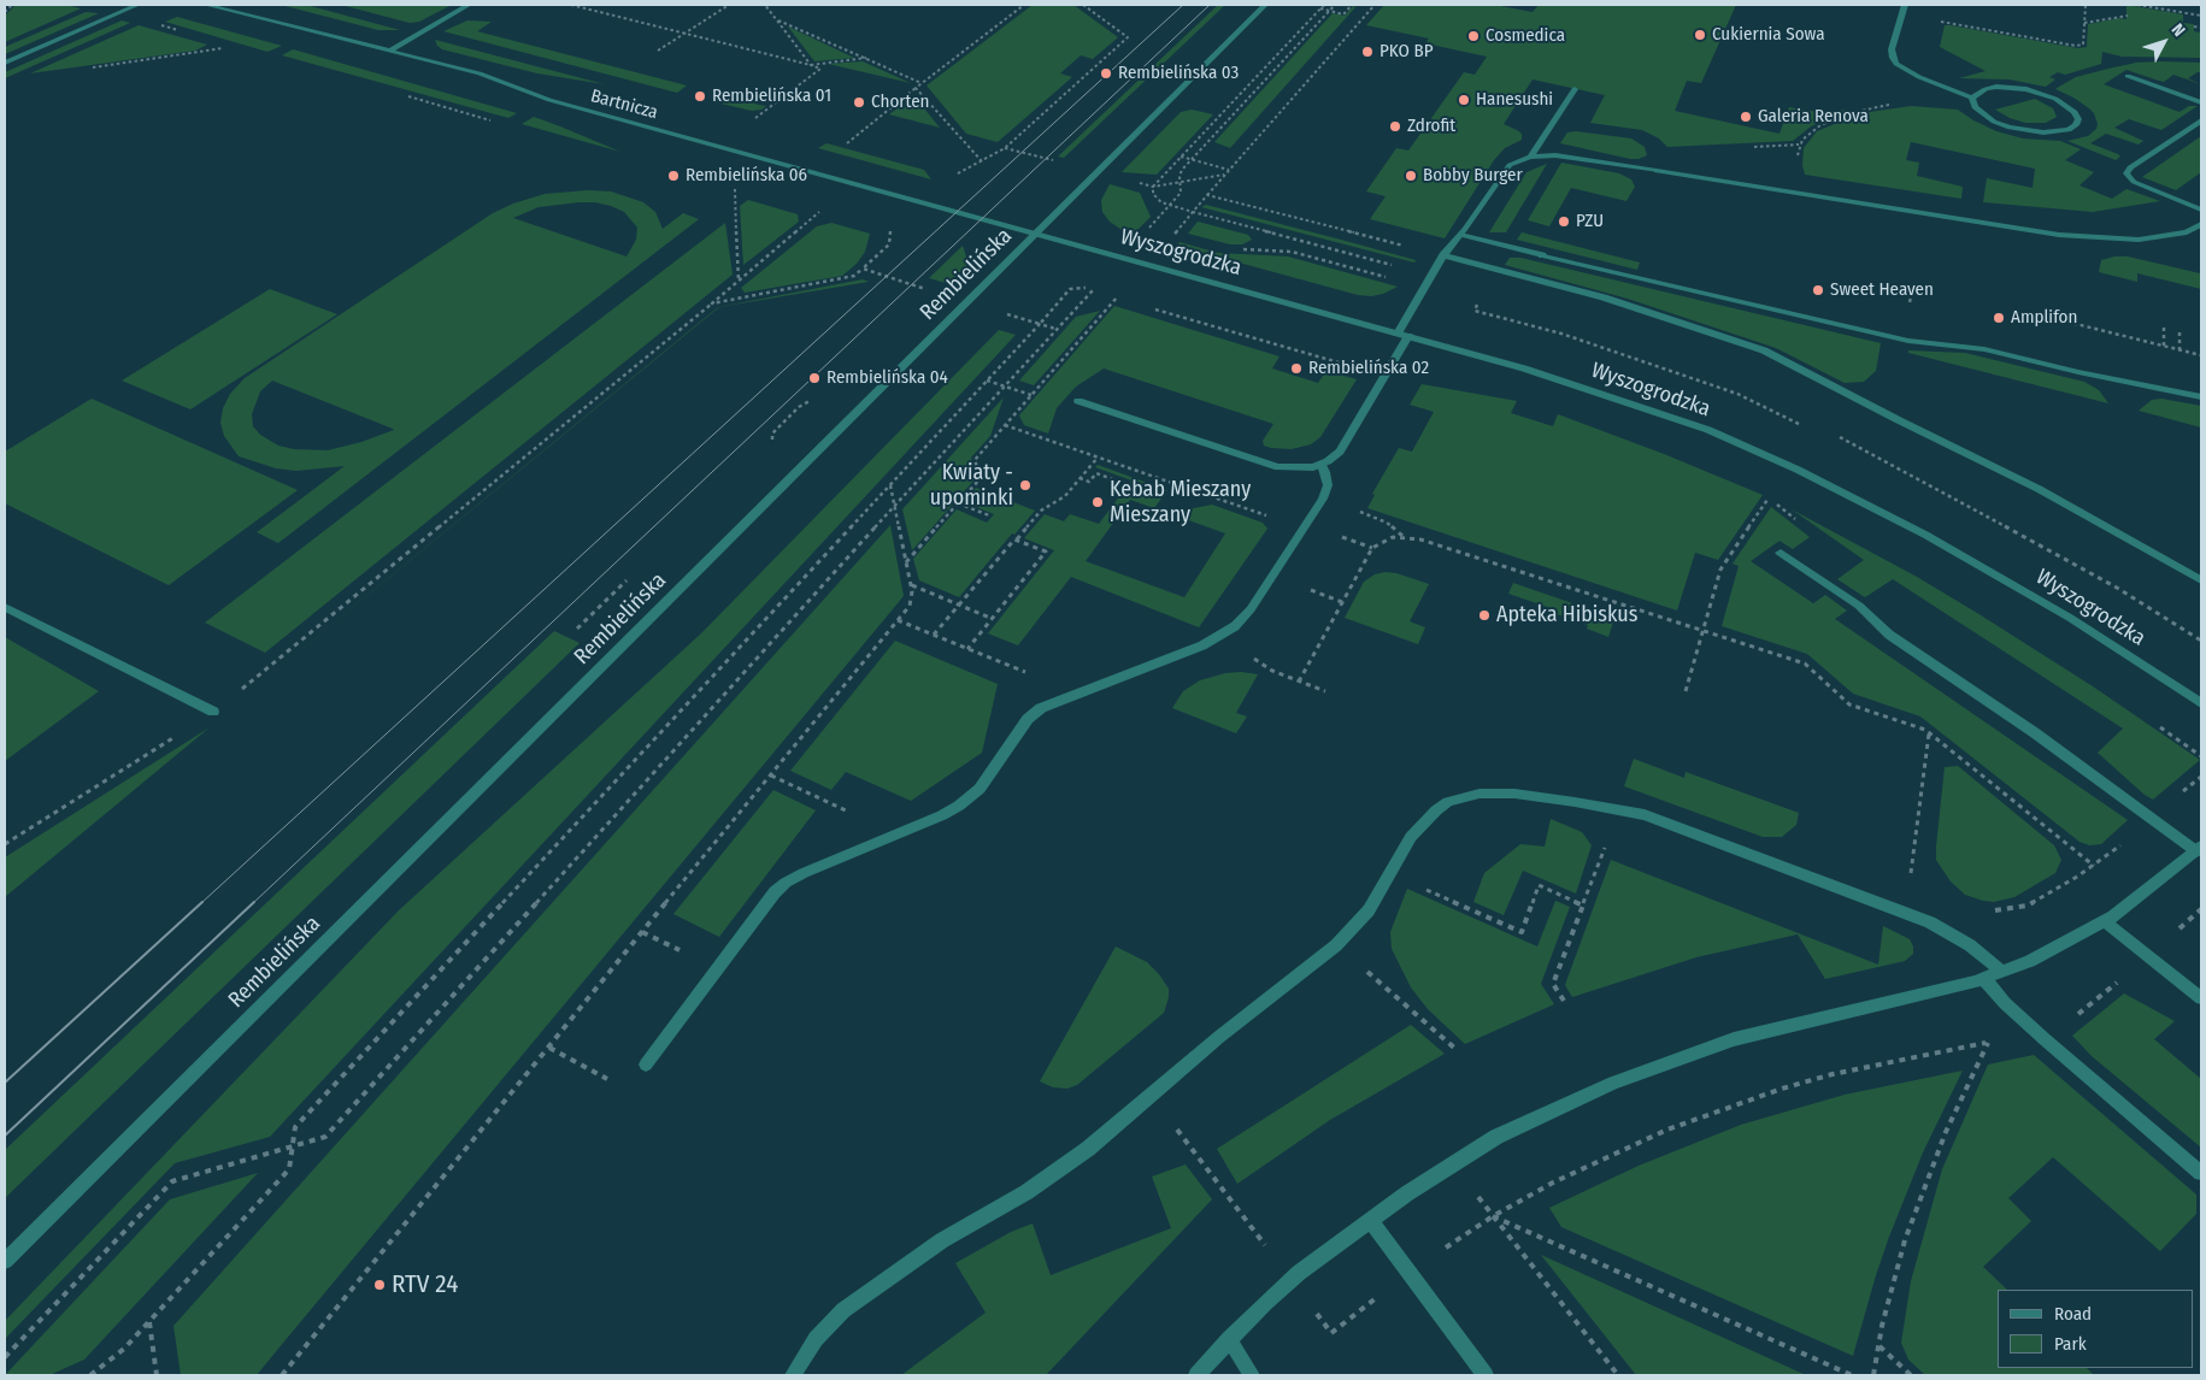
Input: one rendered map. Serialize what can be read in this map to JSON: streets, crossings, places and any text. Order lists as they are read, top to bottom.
{
  "streets": {
    "street": ["Bartnicza", "Wyszogrodzka", "Rembielińska"]
  },
  "crossings": [
    ["Bartnicza", "Wyszogrodzka"],
    ["Bartnicza", "Rembielińska"],
    ["Wyszogrodzka", "Rembielińska"]
  ],
  "places": [
    "Cukiernia Sowa",
    "Cosmedica",
    "PKO BP",
    "Rembielińska 03",
    "Rembielińska 01",
    "Hanesushi",
    "Chorten",
    "Galeria Renova",
    "Zdrofit",
    "Rembielińska 06",
    "Bobby Burger",
    "PZU",
    "Sweet Heaven",
    "Amplifon",
    "Rembielińska 02",
    "Rembielińska 04",
    "Kwiaty - upominki",
    "Kebab Mieszany Mieszany",
    "Apteka Hibiskus",
    "RTV 24"
  ],
  "legend": ["Road", "Park"],
  "north": "top right"
}
